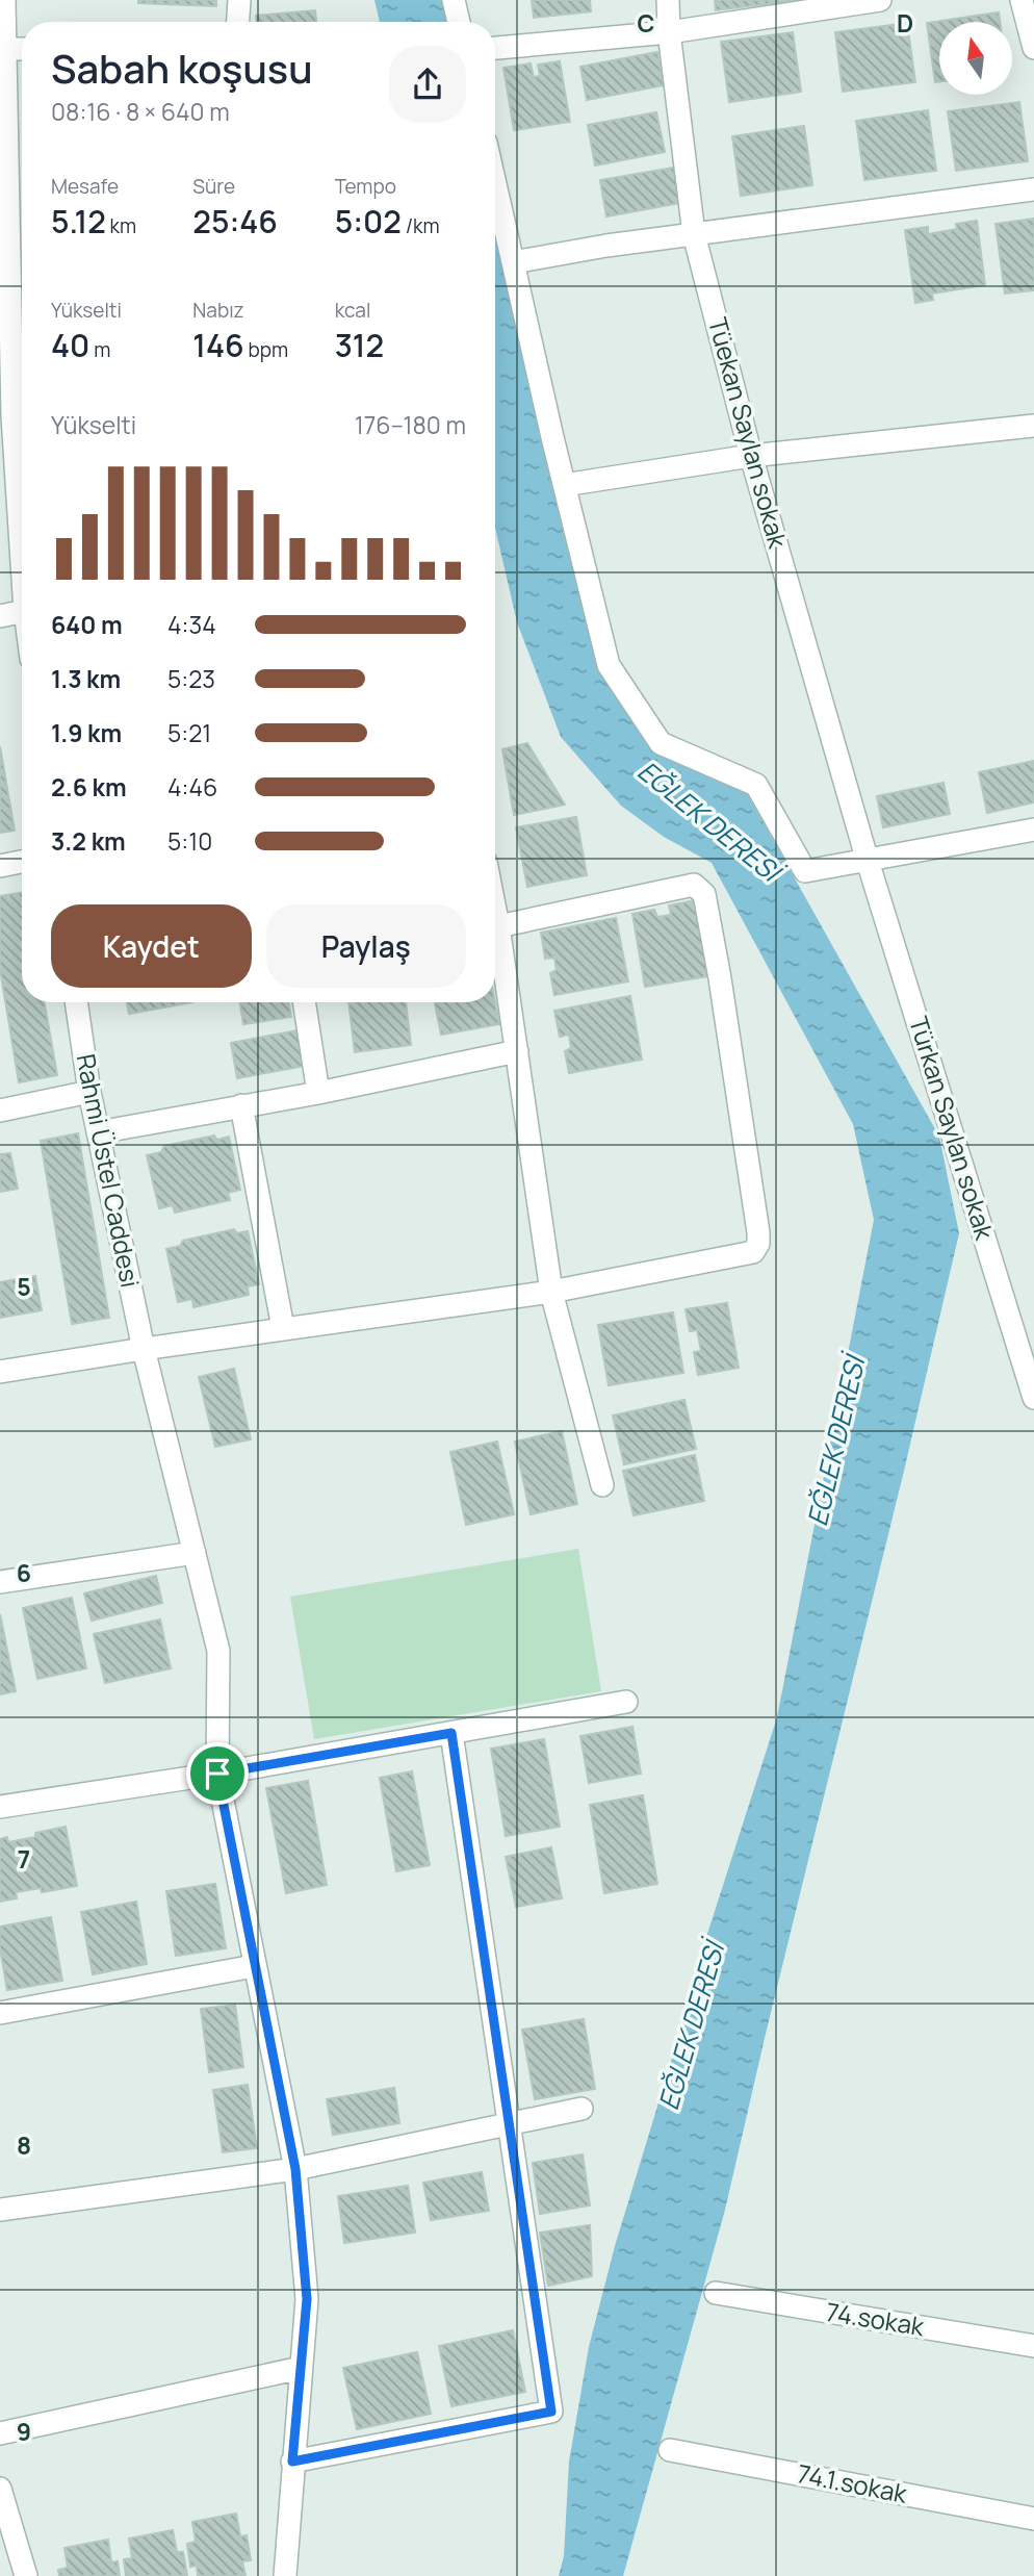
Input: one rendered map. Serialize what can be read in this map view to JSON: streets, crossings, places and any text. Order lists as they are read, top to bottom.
{
  "streets": {
    "street": [
      "Tüekan Saylan sokak",
      "Türkan Saylan sokak",
      "Rahmi Üstel Caddesi",
      "74.sokak",
      "74.1.sokak"
    ]
  },
  "crossings": [
    ["Tüekan Saylan sokak", "Türkan Saylan sokak"]
  ],
  "water": ["EĞLEK DERESİ"],
  "north": "top",
  "page": {
    "heading": ["Sabah koşusu", "08:16 · 8 × 640 m"],
    "stats": [
      ["Mesafe", "5.12 km"],
      ["Süre", "25:46"],
      ["Tempo", "5:02 /km"],
      ["Yükselti", "40 m"],
      ["Nabız", "146 bpm"],
      ["kcal", "312"]
    ],
    "chart": ["Yükselti", "176–180 m"],
    "list": [
      {
        "name": "640 m",
        "note": "4:34"
      },
      {
        "name": "1.3 km",
        "note": "5:23"
      },
      {
        "name": "1.9 km",
        "note": "5:21"
      },
      {
        "name": "2.6 km",
        "note": "4:46"
      },
      {
        "name": "3.2 km",
        "note": "5:10"
      }
    ],
    "buttons": ["Kaydet", "Paylaş"]
  },
  "grid": {
    "columns": ["C", "D"],
    "rows": [
      "5",
      "6",
      "7",
      "8",
      "9"
    ]
  }
}
